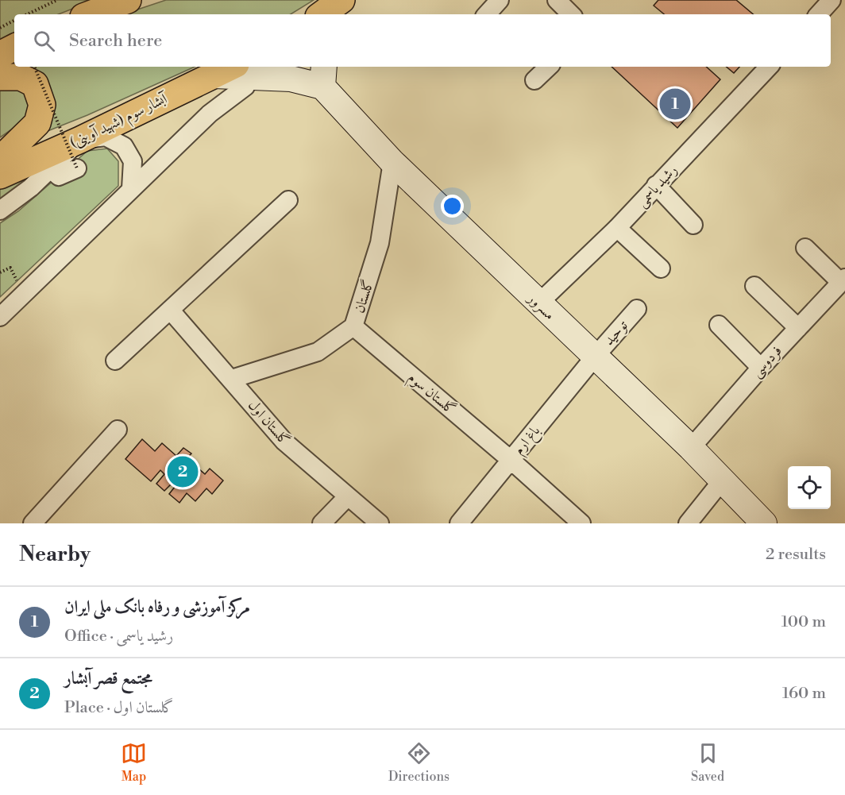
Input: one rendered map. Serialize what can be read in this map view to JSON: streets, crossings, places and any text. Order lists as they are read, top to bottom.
{
  "streets": {
    "main road": ["آبشار سوم (شهید آوینی)"],
    "street": [
      "رشید یاسمی",
      "گلستان",
      "مسرور",
      "توحید",
      "فردوسی",
      "گلستان سوم",
      "گلستان اول",
      "باغ ارم"
    ]
  },
  "crossings": [
    ["رشید یاسمی", "مسرور"],
    ["گلستان", "مسرور"],
    ["گلستان", "گلستان سوم"],
    ["گلستان", "گلستان اول"],
    ["مسرور", "توحید"],
    ["مسرور", "فردوسی"],
    ["مسرور", "باغ ارم"],
    ["توحید", "باغ ارم"],
    ["گلستان سوم", "باغ ارم"]
  ],
  "page": {
    "search": "Search here",
    "pins": ["1", "2"],
    "heading": ["Nearby", "2 results"],
    "list": [
      {
        "mark": "1",
        "name": "مرکز آموزشی و رفاه بانک ملی ایران",
        "note": "Office · رشید یاسمی",
        "value": "100 m"
      },
      {
        "mark": "2",
        "name": "مجتمع قصر آبشار",
        "note": "Place · گلستان اول",
        "value": "160 m"
      }
    ],
    "nav": ["Map", "Directions", "Saved"]
  }
}
